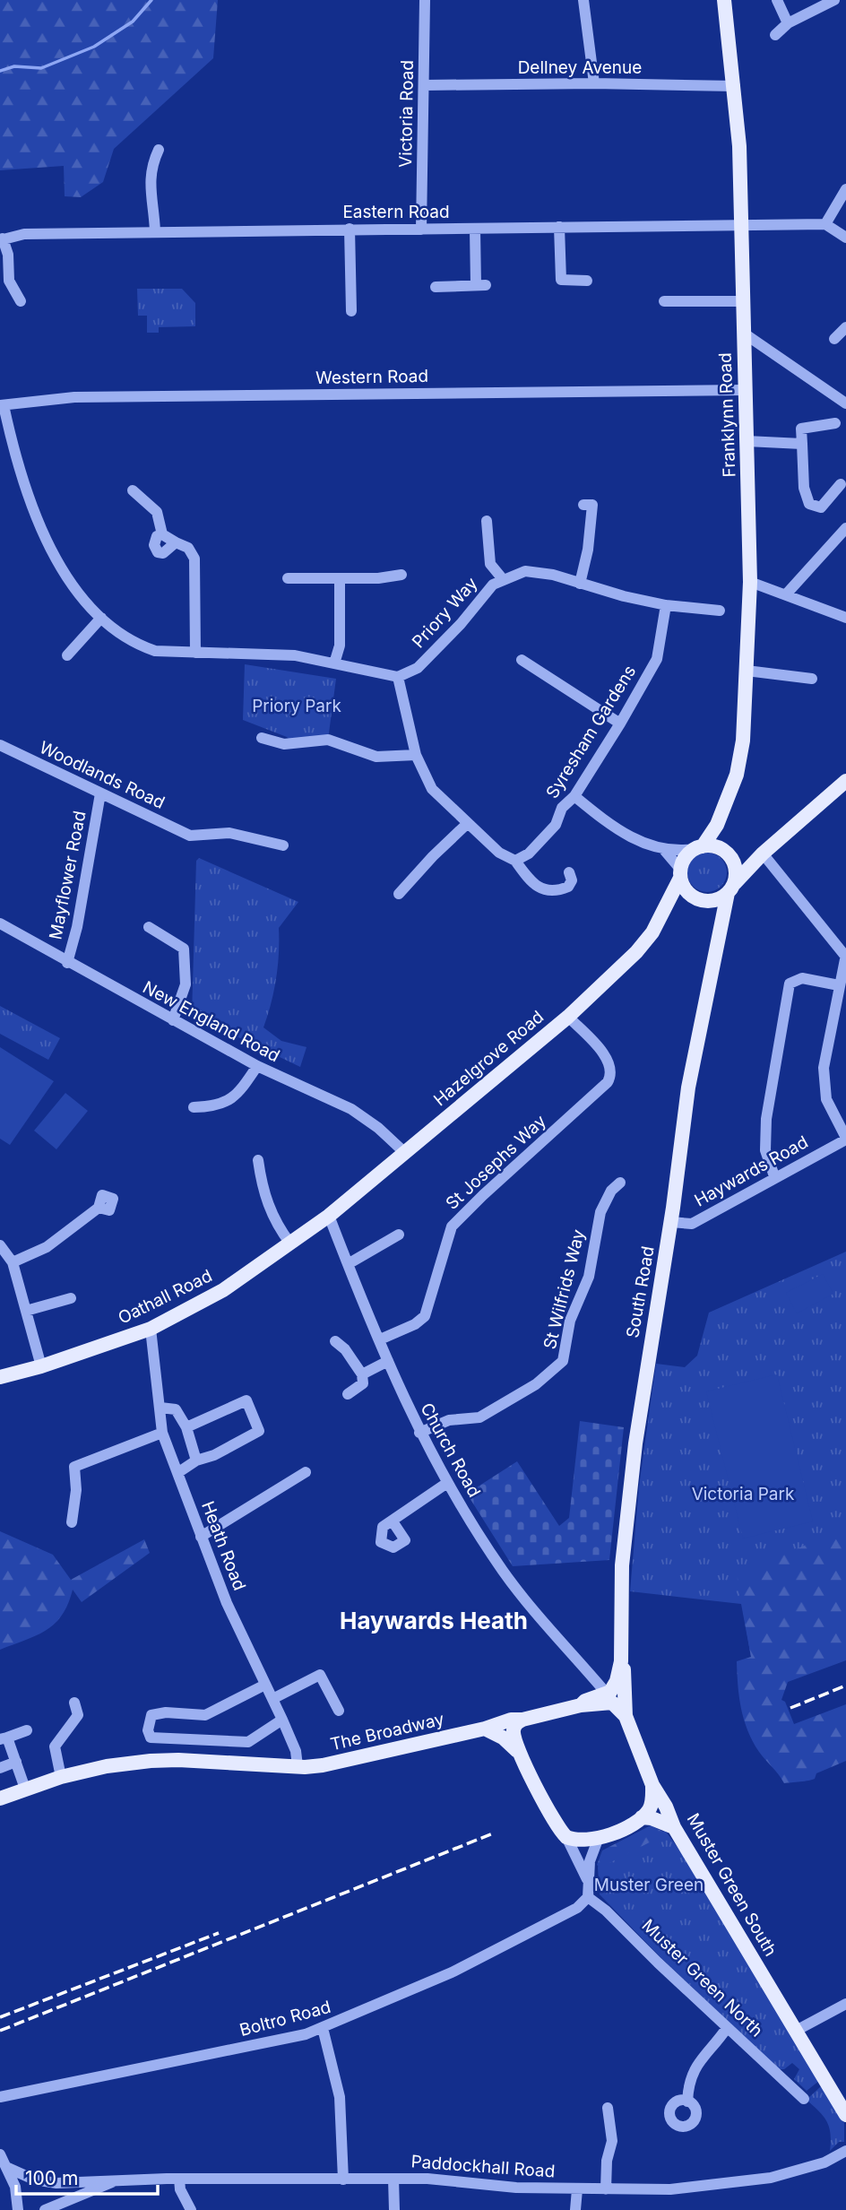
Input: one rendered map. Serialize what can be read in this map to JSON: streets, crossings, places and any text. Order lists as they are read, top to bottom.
{
  "streets": {
    "main road": [
      "Franklynn Road",
      "Hazelgrove Road",
      "South Road",
      "Oathall Road",
      "The Broadway",
      "Muster Green South"
    ],
    "street": [
      "Dellney Avenue",
      "Victoria Road",
      "Eastern Road",
      "Western Road",
      "Priory Way",
      "Syresham Gardens",
      "Woodlands Road",
      "Mayflower Road",
      "New England Road",
      "St Josephs Way",
      "Haywards Road",
      "St Wilfrids Way",
      "Church Road",
      "Heath Road",
      "Muster Green North",
      "Boltro Road",
      "Paddockhall Road"
    ]
  },
  "crossings": [
    ["Dellney Avenue", "Victoria Road"],
    ["Dellney Avenue", "Franklynn Road"],
    ["Victoria Road", "Eastern Road"],
    ["Eastern Road", "Franklynn Road"],
    ["Western Road", "Franklynn Road"],
    ["Franklynn Road", "Hazelgrove Road"],
    ["Franklynn Road", "South Road"],
    ["Priory Way", "Syresham Gardens"],
    ["Woodlands Road", "Mayflower Road"],
    ["Mayflower Road", "New England Road"],
    ["New England Road", "Hazelgrove Road"],
    ["Hazelgrove Road", "St Josephs Way"],
    ["Hazelgrove Road", "South Road"],
    ["Hazelgrove Road", "Oathall Road"],
    ["Hazelgrove Road", "Church Road"],
    ["St Josephs Way", "Church Road"],
    ["Haywards Road", "South Road"],
    ["St Wilfrids Way", "Church Road"],
    ["South Road", "Muster Green South"],
    ["Oathall Road", "Church Road"],
    ["Oathall Road", "Heath Road"],
    ["Church Road", "The Broadway"],
    ["Church Road", "Muster Green South"],
    ["Heath Road", "The Broadway"],
    ["The Broadway", "Muster Green South"],
    ["Muster Green North", "Boltro Road"]
  ],
  "districts": ["Haywards Heath"],
  "parks": ["Priory Park", "Victoria Park", "Muster Green"],
  "scale_bar": "100 m"
}
